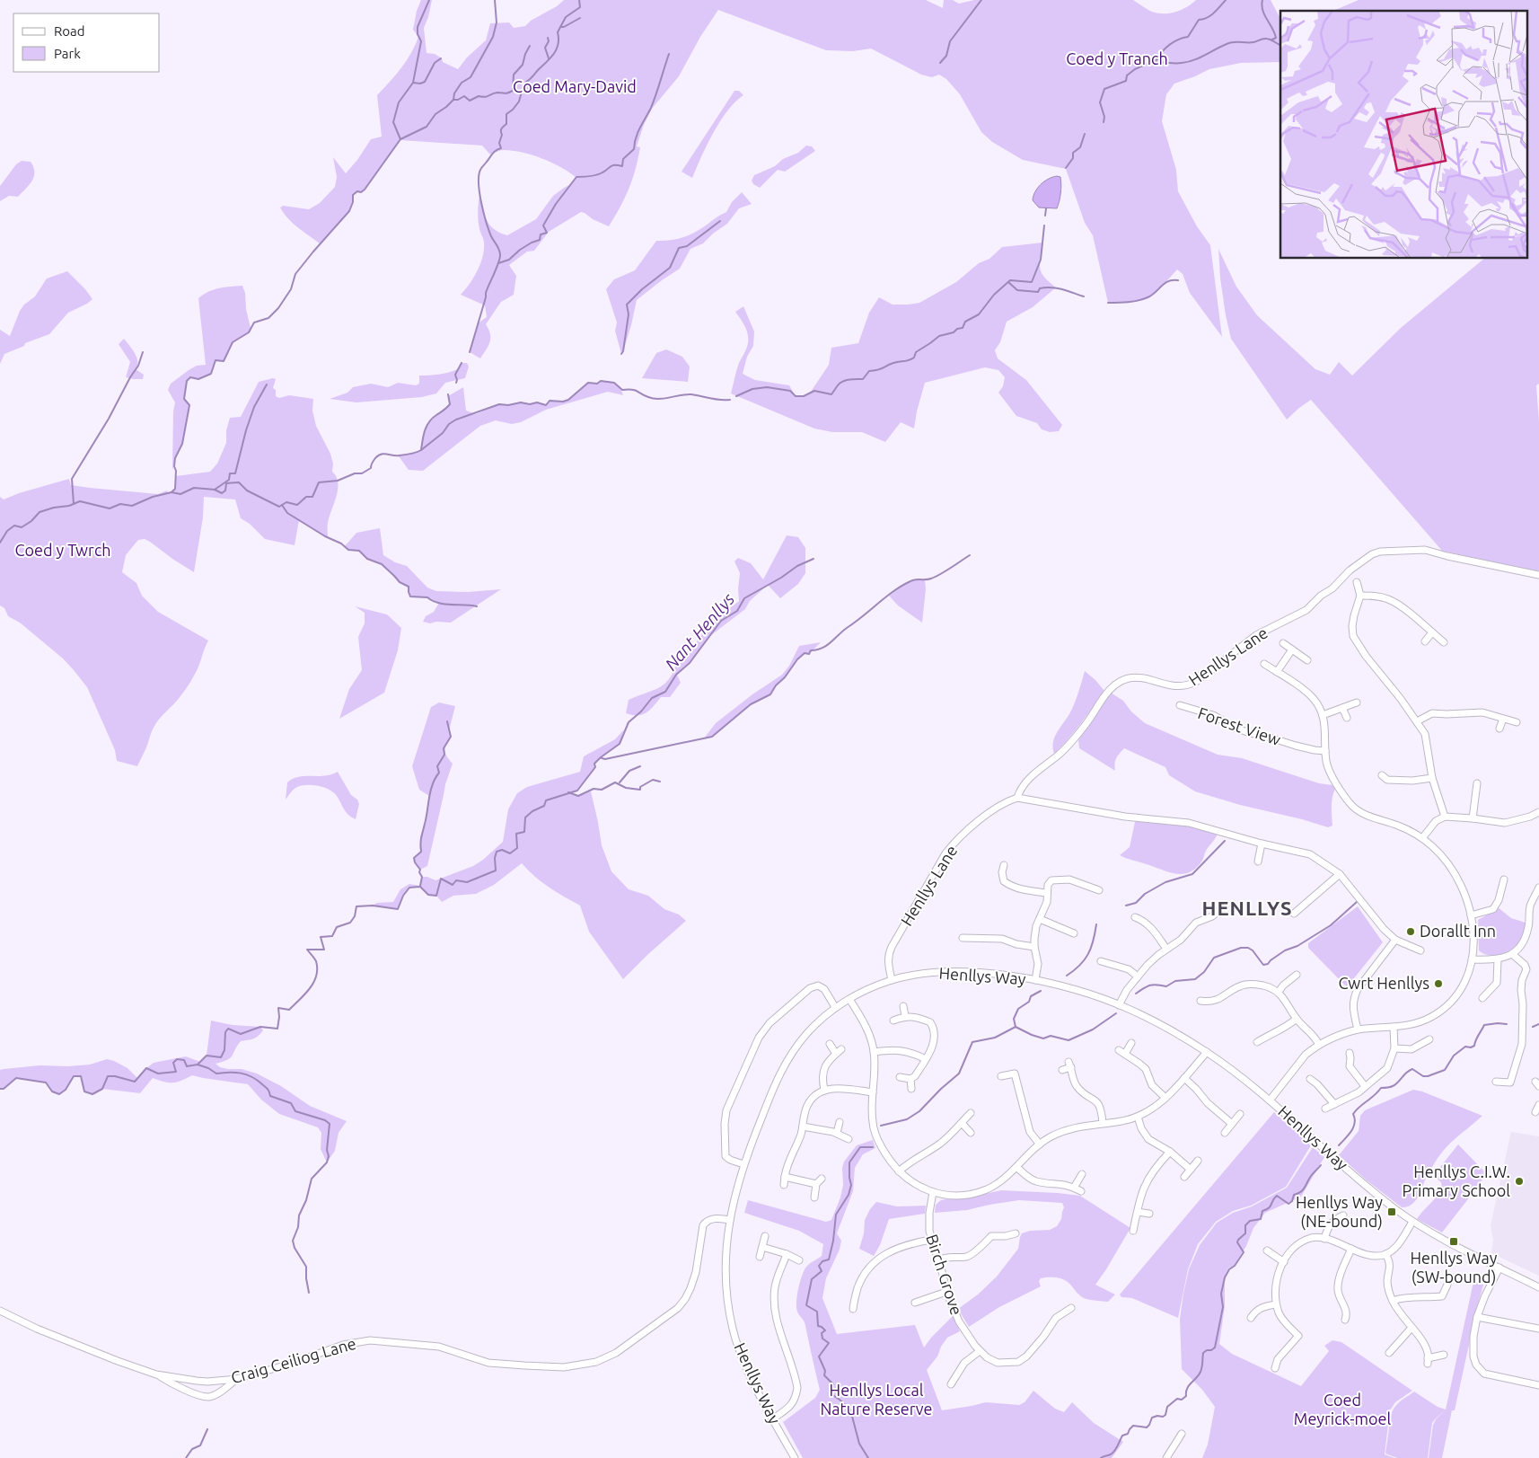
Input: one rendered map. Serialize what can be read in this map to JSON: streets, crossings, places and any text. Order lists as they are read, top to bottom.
{
  "streets": {
    "street": [
      "Henllys Lane",
      "Forest View",
      "Henllys Way",
      "Birch Grove",
      "Craig Ceiliog Lane"
    ]
  },
  "crossings": [
    ["Henllys Lane", "Henllys Way"],
    ["Henllys Way", "Craig Ceiliog Lane"]
  ],
  "districts": ["HENLLYS"],
  "water": ["Nant Henllys"],
  "parks": [
    "Coed y Tranch",
    "Coed Mary-David",
    "Coed y Twrch",
    "Henllys Local Nature Reserve",
    "Coed Meyrick-moel"
  ],
  "places": {
    "other": ["Dorallt Inn", "Cwrt Henllys", "Henllys C.I.W. Primary School"],
    "transit": ["Henllys Way (NE-bound)", "Henllys Way (SW-bound)"]
  },
  "legend": ["Road", "Park"]
}
